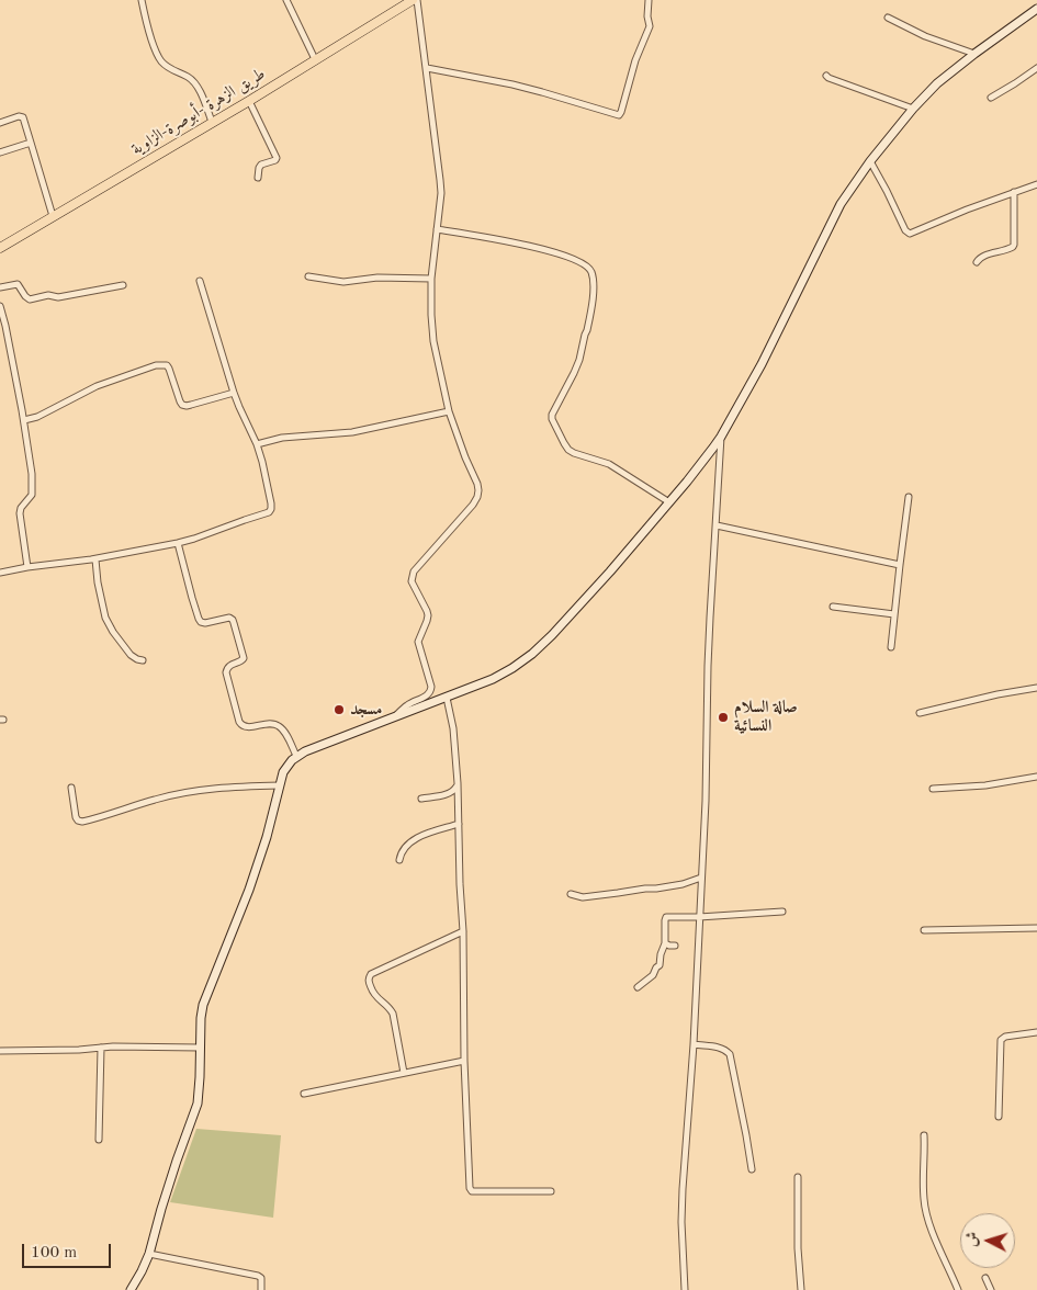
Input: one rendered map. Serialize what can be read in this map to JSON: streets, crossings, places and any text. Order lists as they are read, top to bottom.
{
  "streets": {
    "main road": ["طريق الزهرة -أبوصرة-الزاوية"]
  },
  "places": ["مسجد", "صالة السلام النسائية"],
  "scale_bar": "100 m",
  "north": "left"
}
